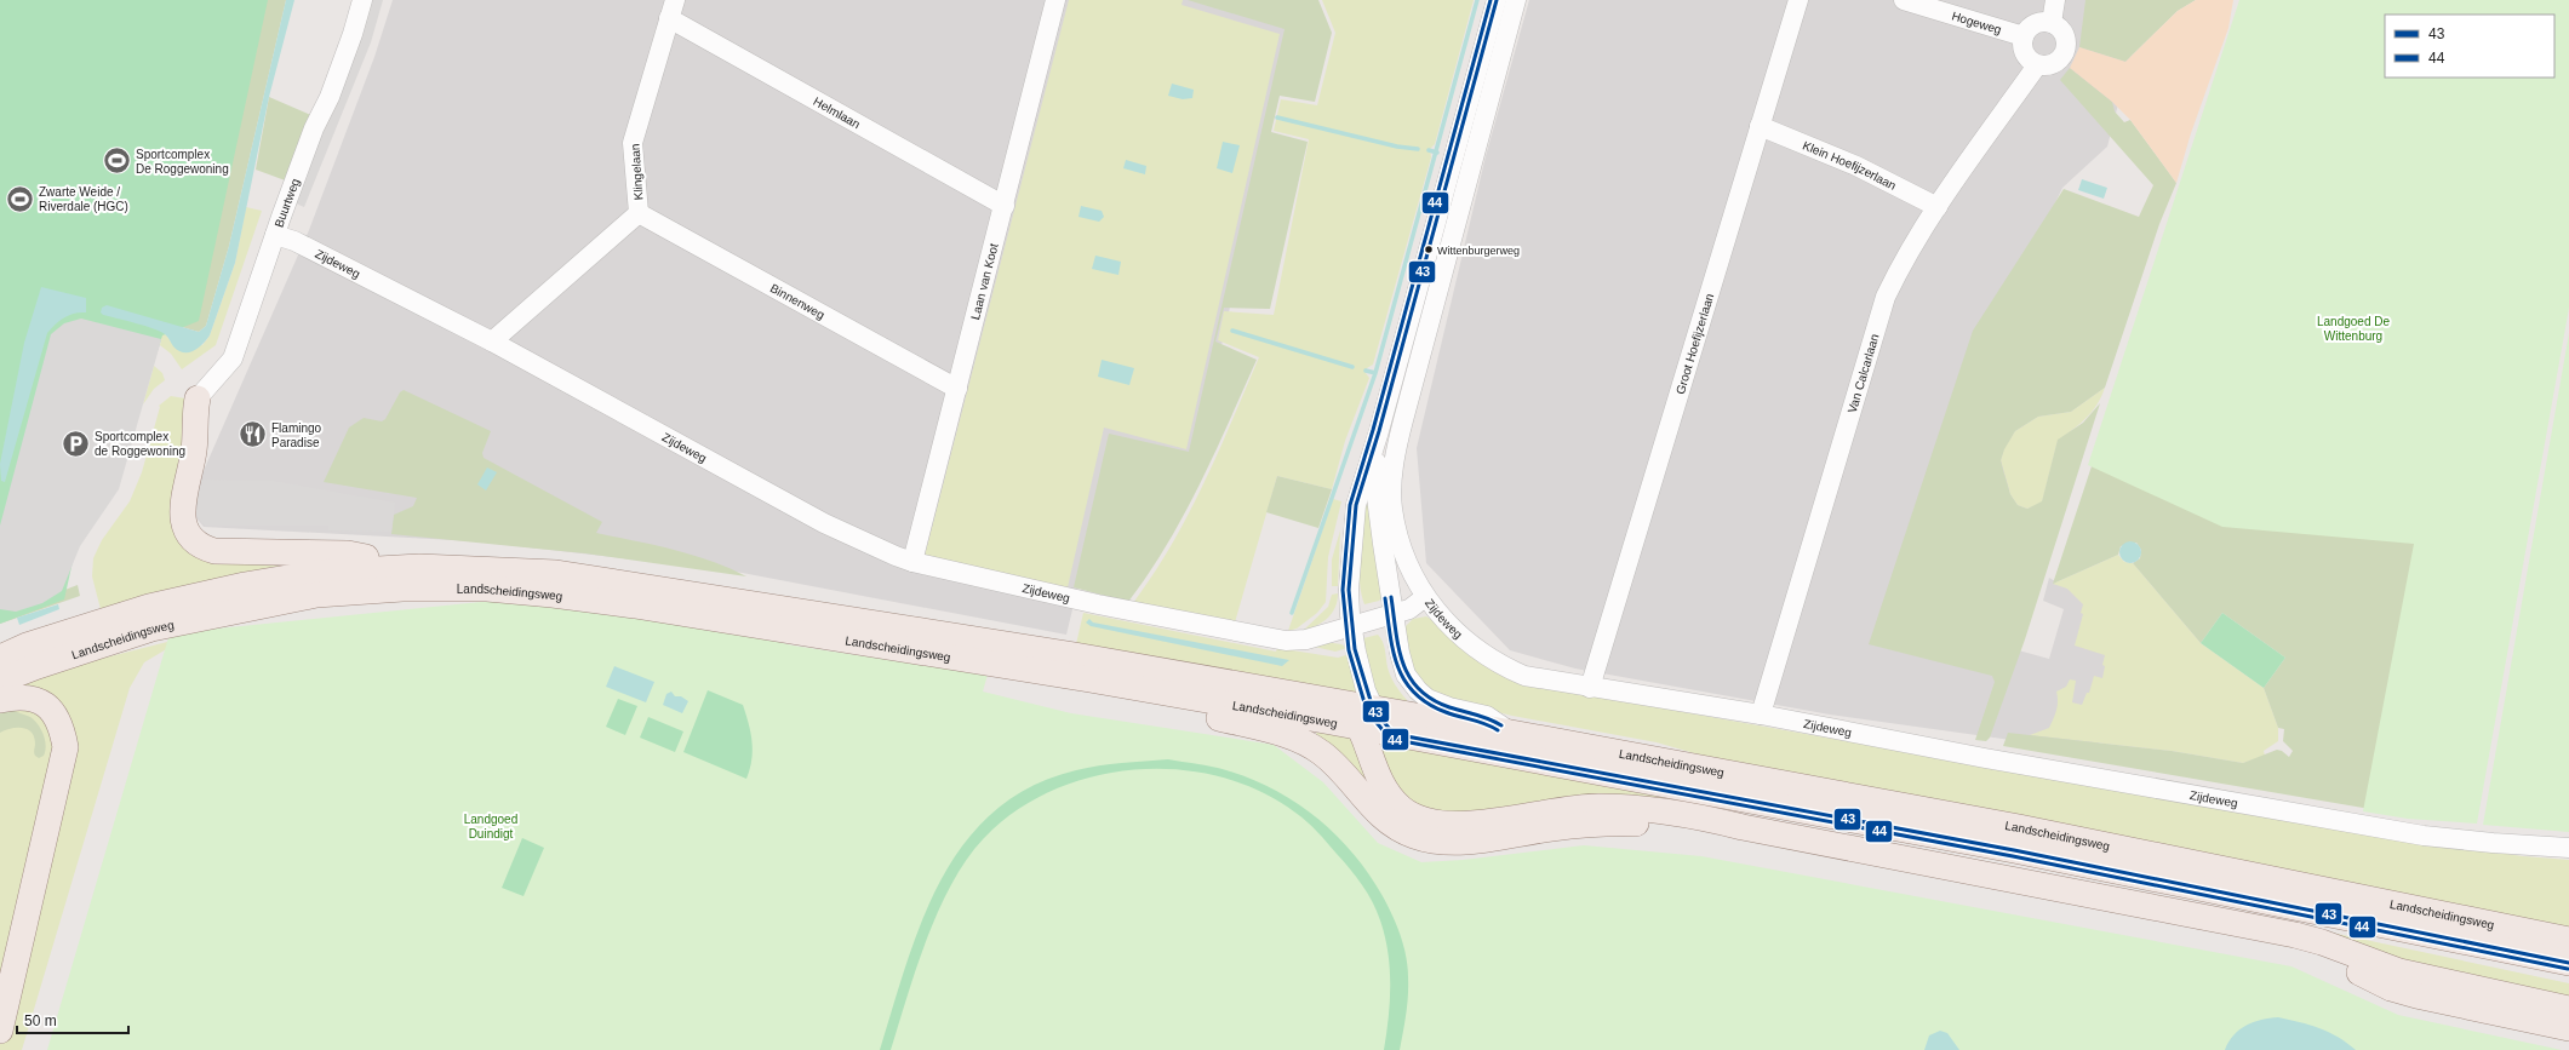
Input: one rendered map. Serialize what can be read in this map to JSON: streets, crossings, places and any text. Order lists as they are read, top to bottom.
{
  "streets": {
    "main road": ["Landscheidingsweg"],
    "street": [
      "Hogeweg",
      "Helmlaan",
      "Klein Hoefijzerlaan",
      "Klingelaan",
      "Buurtweg",
      "Zijdeweg",
      "Laan van Koot",
      "Binnenweg",
      "Groot Hoefijzerlaan",
      "Van Calcarlaan"
    ]
  },
  "crossings": [
    ["Hogeweg", "Van Calcarlaan"],
    ["Helmlaan", "Klingelaan"],
    ["Helmlaan", "Laan van Koot"],
    ["Klein Hoefijzerlaan", "Groot Hoefijzerlaan"],
    ["Klein Hoefijzerlaan", "Van Calcarlaan"],
    ["Klingelaan", "Zijdeweg"],
    ["Klingelaan", "Binnenweg"],
    ["Buurtweg", "Zijdeweg"],
    ["Zijdeweg", "Laan van Koot"],
    ["Zijdeweg", "Groot Hoefijzerlaan"],
    ["Zijdeweg", "Van Calcarlaan"],
    ["Laan van Koot", "Binnenweg"]
  ],
  "parks": ["Landgoed De Wittenburg", "Landgoed Duindigt"],
  "places": {
    "sports": ["Sportcomplex De Roggewoning", "Zwarte Weide / Riverdale (HGC)"],
    "other": ["Wittenburgerweg"],
    "restaurant": ["Flamingo Paradise"],
    "parking": ["Sportcomplex de Roggewoning"]
  },
  "lines": ["transit line 43", "transit line 44"],
  "legend": ["43", "44"],
  "scale_bar": "50 m"
}
